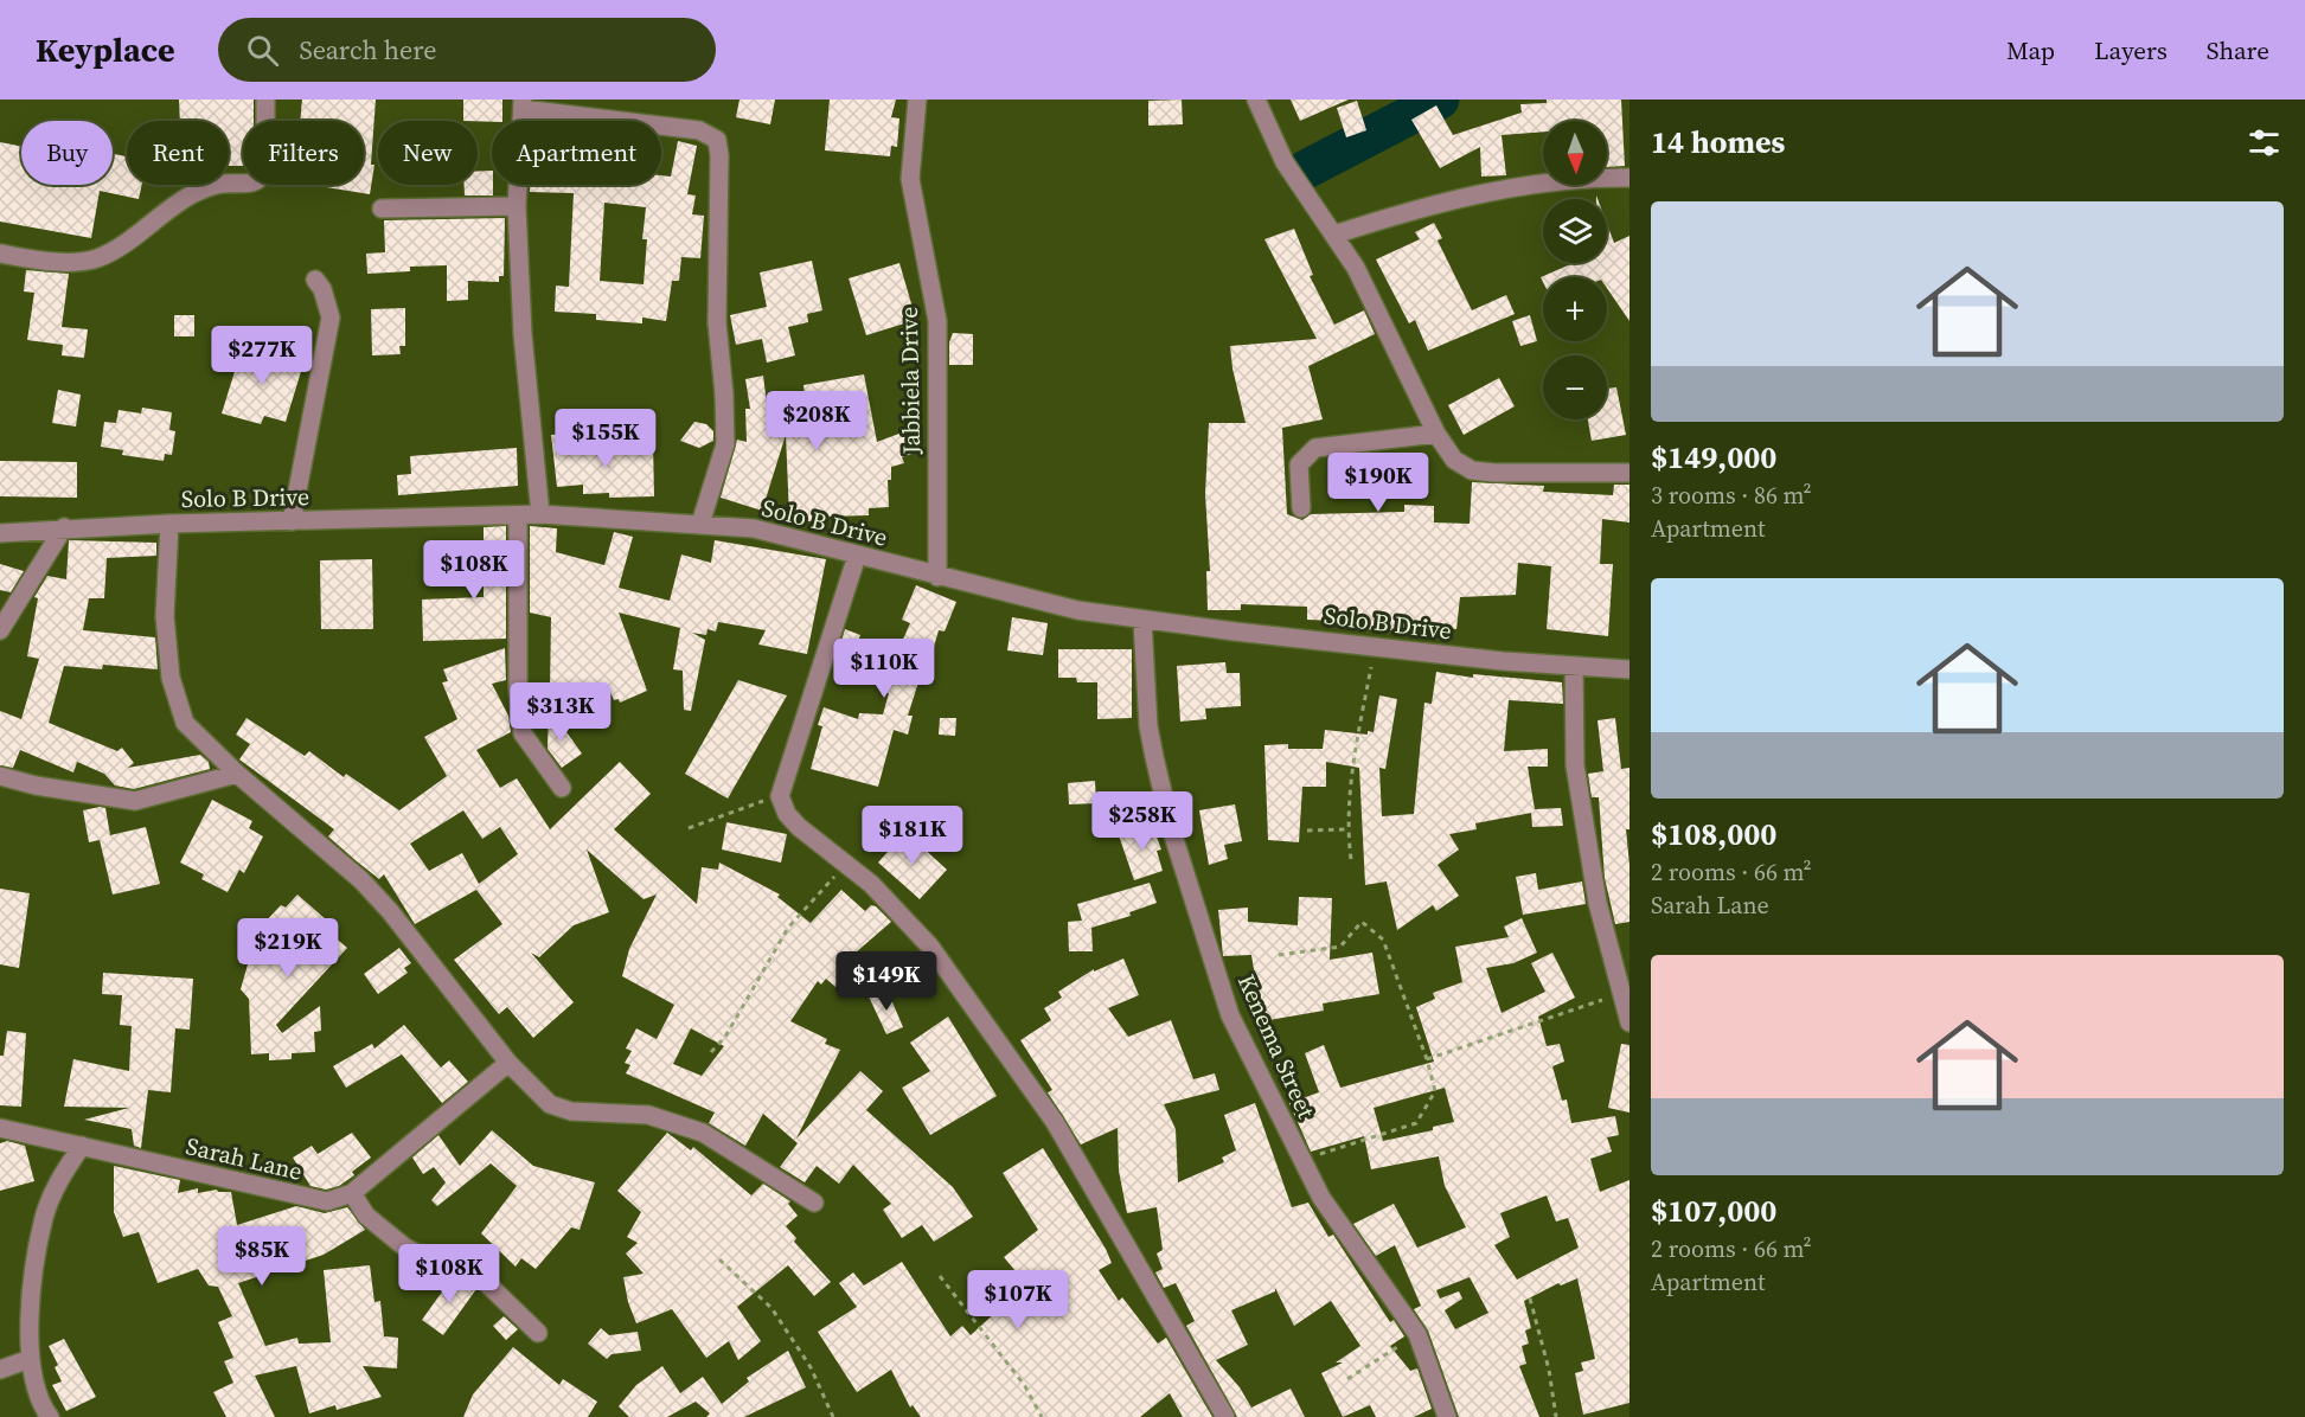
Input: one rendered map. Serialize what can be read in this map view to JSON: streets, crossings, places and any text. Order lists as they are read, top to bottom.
{
  "streets": {
    "street": [
      "Jabbiela Drive",
      "Solo B Drive",
      "Kenema Street",
      "Sarah Lane"
    ]
  },
  "crossings": [
    ["Jabbiela Drive", "Solo B Drive"],
    ["Solo B Drive", "Kenema Street"]
  ],
  "north": "bottom",
  "page": {
    "header": "Keyplace",
    "search": "Search here",
    "nav": ["Map", "Layers", "Share"],
    "heading": "14 homes",
    "map_buttons": ["+", "−"],
    "chip": [
      "Buy",
      "Rent",
      "Filters",
      "New",
      "Apartment"
    ],
    "list": [
      {
        "name": "$149,000",
        "note": "3 rooms · 86 m² · Apartment"
      },
      {
        "name": "$108,000",
        "note": "2 rooms · 66 m² · Sarah Lane"
      },
      {
        "name": "$107,000",
        "note": "2 rooms · 66 m² · Apartment"
      }
    ],
    "price": [
      "$277K",
      "$208K",
      "$155K",
      "$190K",
      "$108K",
      "$110K",
      "$313K",
      "$258K",
      "$181K",
      "$219K",
      "$149K",
      "$85K",
      "$108K",
      "$107K"
    ]
  }
}
